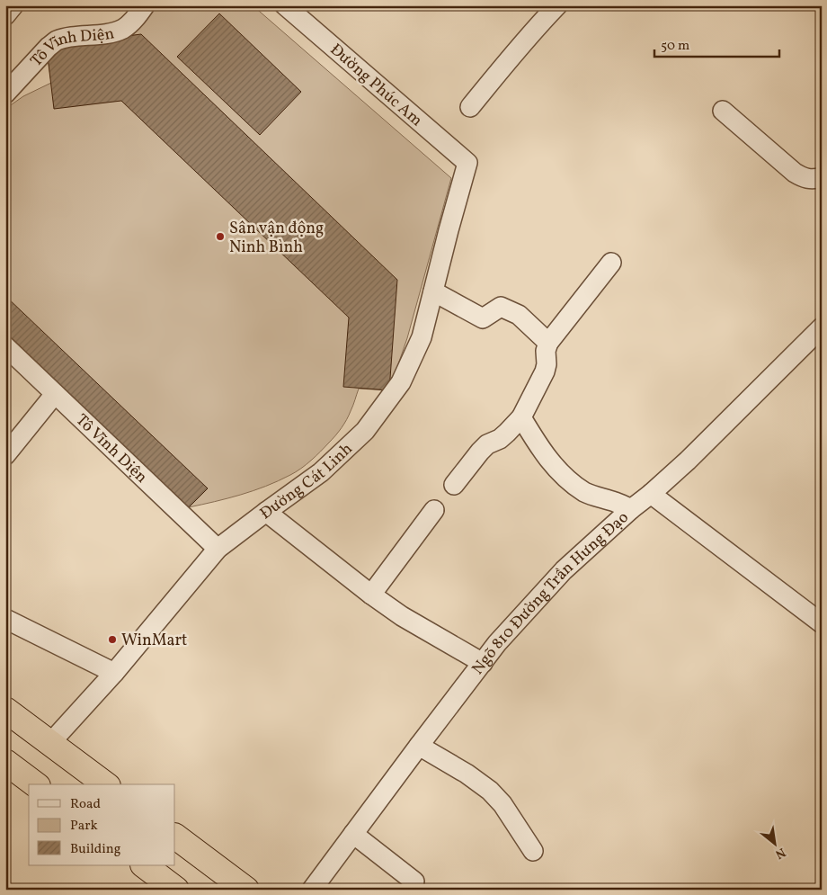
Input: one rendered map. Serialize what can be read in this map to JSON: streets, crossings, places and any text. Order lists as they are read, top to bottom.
{
  "streets": {
    "street": [
      "Tô Vĩnh Diện",
      "Đường Phúc Am",
      "Đường Cát Linh",
      "Ngõ 810 Đường Trần Hưng Đạo"
    ]
  },
  "crossings": [
    ["Tô Vĩnh Diện", "Đường Cát Linh"],
    ["Đường Phúc Am", "Đường Cát Linh"]
  ],
  "places": ["Sân vận động Ninh Bình", "WinMart"],
  "legend": ["Road", "Park", "Building"],
  "scale_bar": "50 m",
  "north": "bottom right"
}
